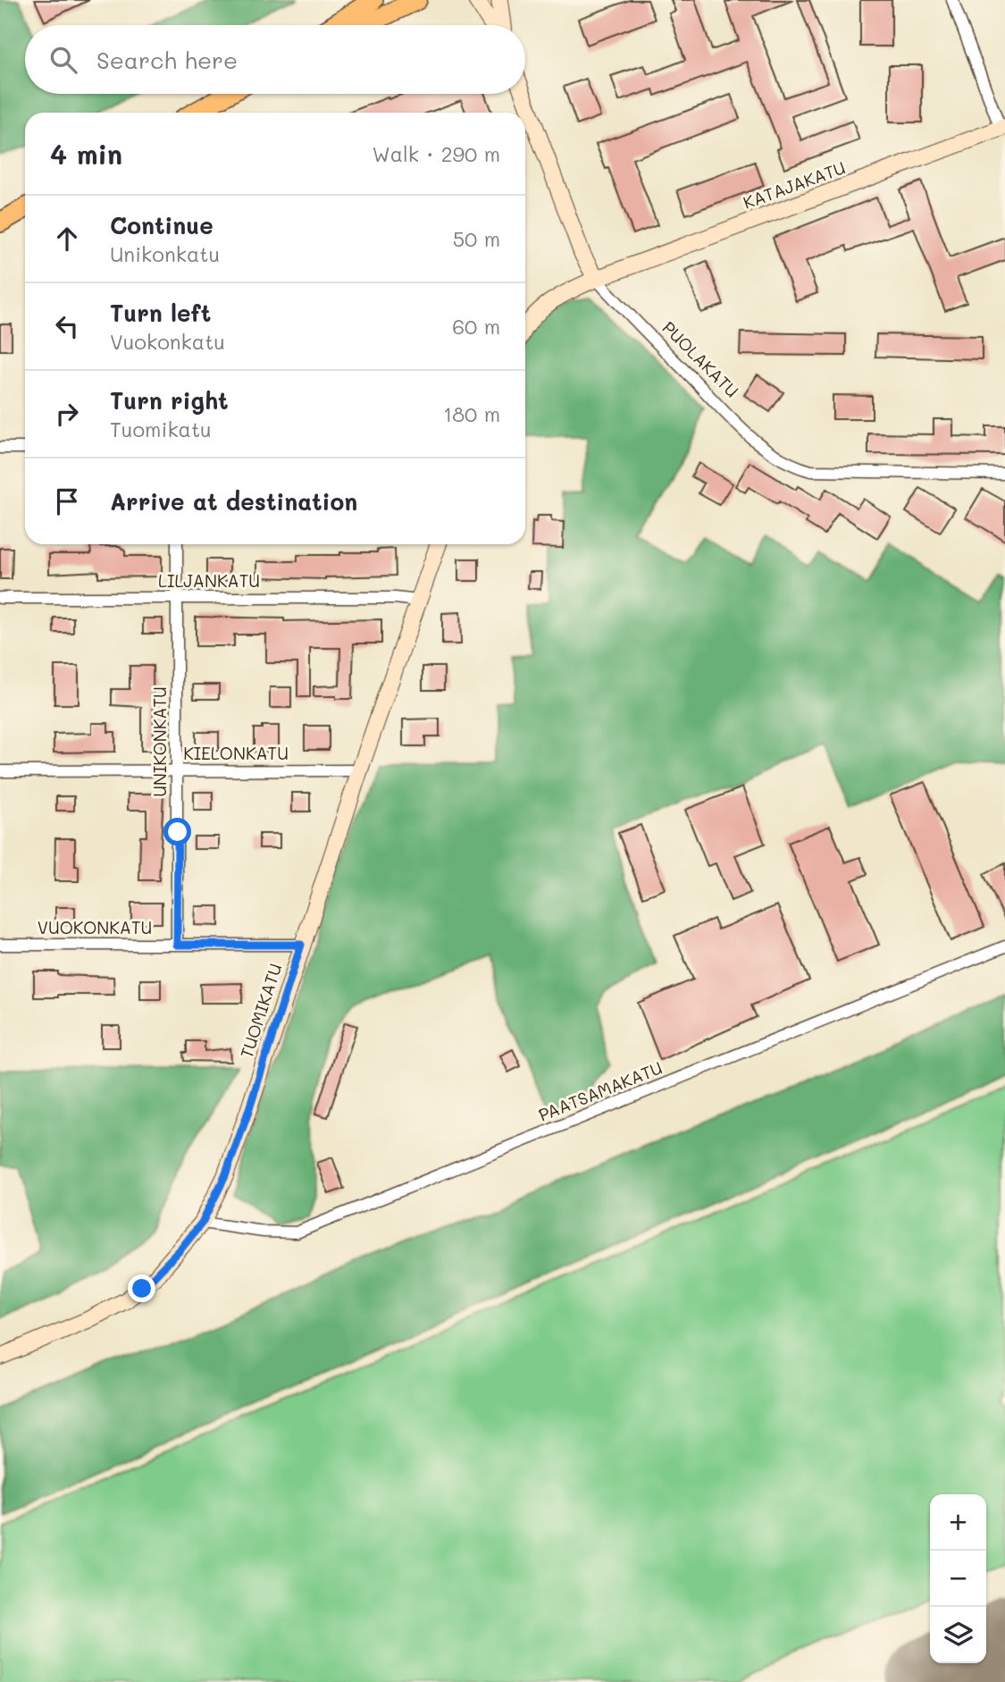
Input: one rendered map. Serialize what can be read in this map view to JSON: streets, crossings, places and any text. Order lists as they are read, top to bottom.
{
  "streets": {
    "street": [
      "KATAJAKATU",
      "PUOLAKATU",
      "LILJANKATU",
      "UNIKONKATU",
      "KIELONKATU",
      "VUOKONKATU",
      "TUOMIKATU",
      "PAATSAMAKATU"
    ]
  },
  "crossings": [
    ["KATAJAKATU", "PUOLAKATU"],
    ["LILJANKATU", "UNIKONKATU"],
    ["LILJANKATU", "TUOMIKATU"],
    ["UNIKONKATU", "KIELONKATU"],
    ["UNIKONKATU", "VUOKONKATU"],
    ["KIELONKATU", "TUOMIKATU"],
    ["VUOKONKATU", "TUOMIKATU"],
    ["TUOMIKATU", "PAATSAMAKATU"]
  ],
  "page": {
    "search": "Search here",
    "heading": ["4 min", "Walk · 290 m"],
    "list": [
      ["Continue", "Unikonkatu", "50 m"],
      ["Turn left", "Vuokonkatu", "60 m"],
      ["Turn right", "Tuomikatu", "180 m"],
      "Arrive at destination"
    ],
    "map_buttons": ["+", "−"]
  }
}
